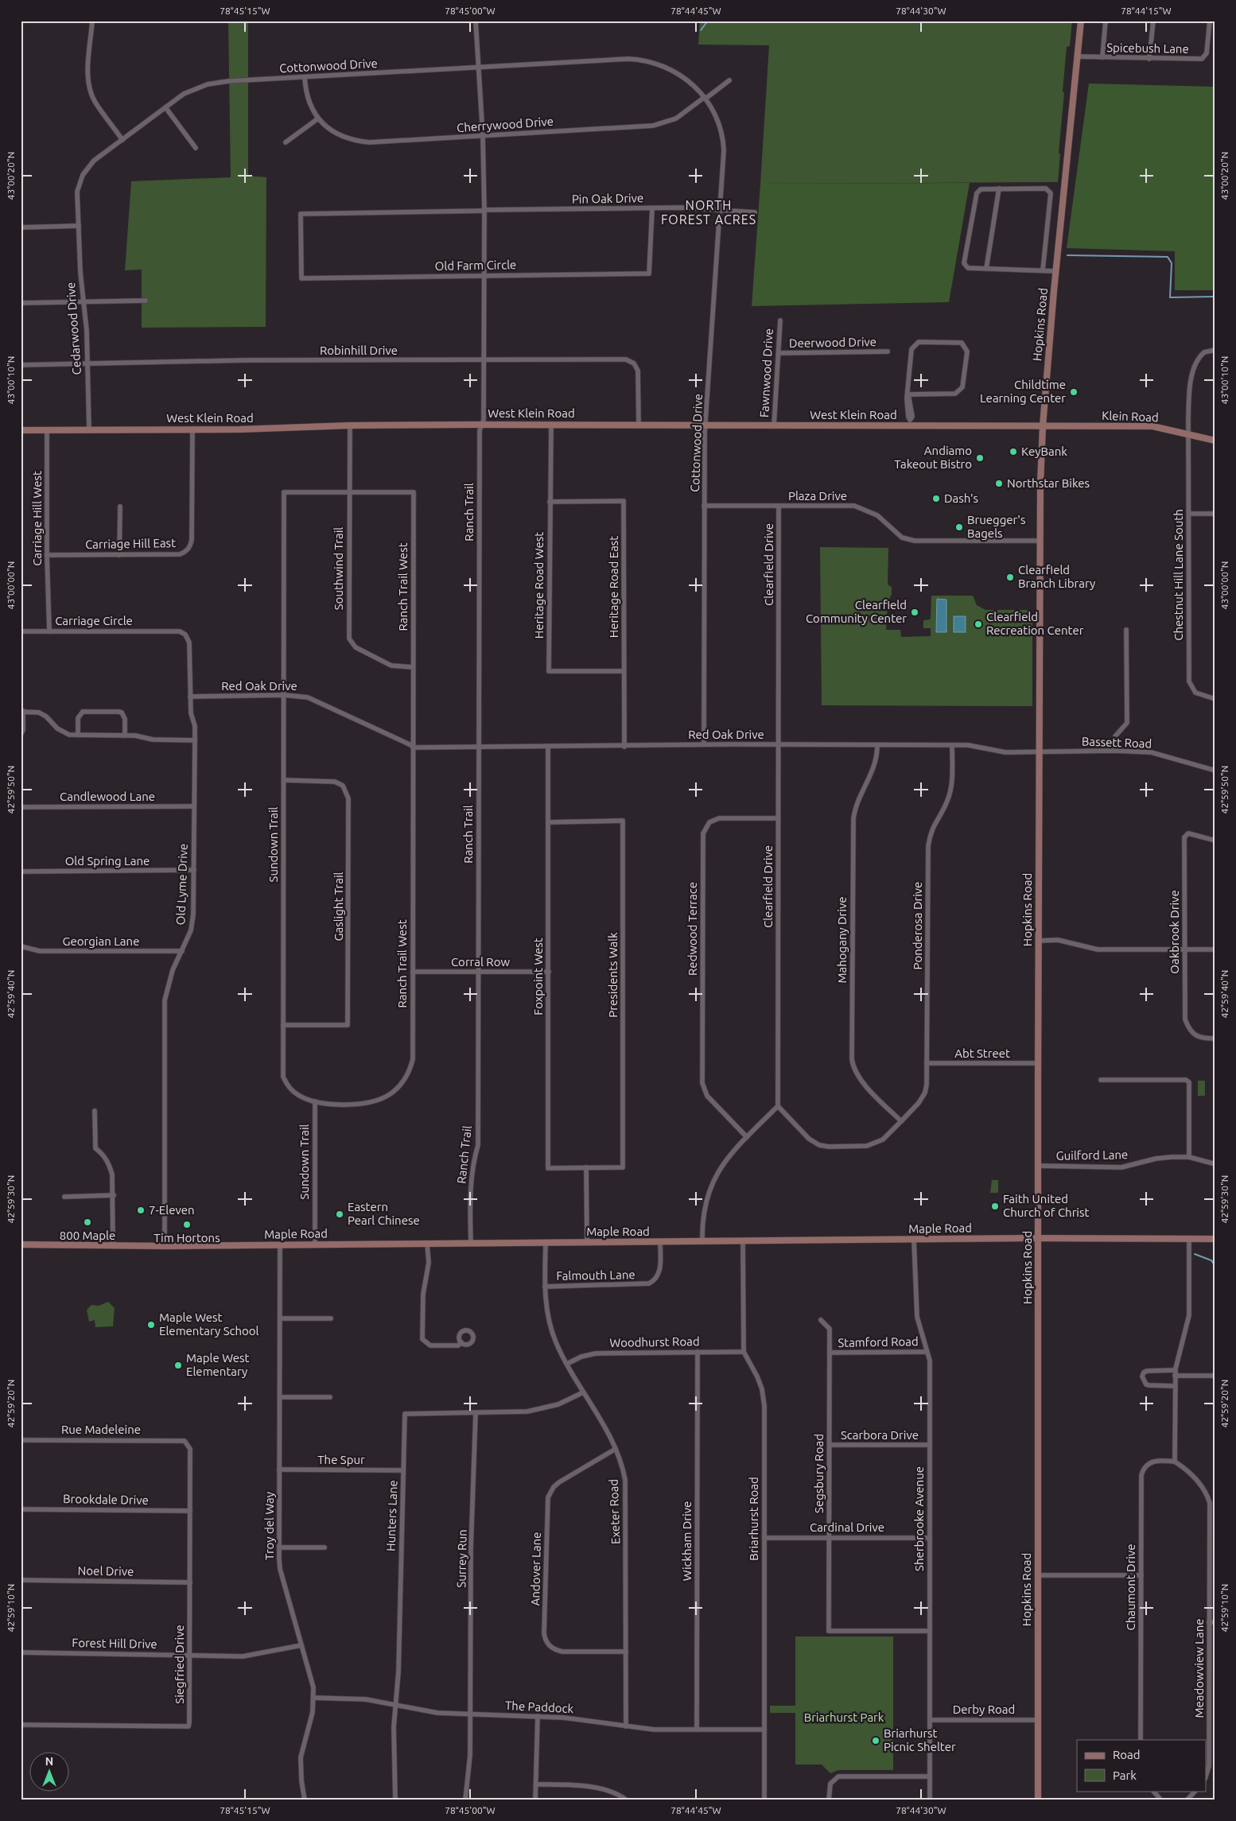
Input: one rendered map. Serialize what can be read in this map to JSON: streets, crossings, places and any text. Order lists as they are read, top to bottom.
{
  "streets": {
    "street": [
      "Spicebush Lane",
      "Cottonwood Drive",
      "Cherrywood Drive",
      "Pin Oak Drive",
      "Old Farm Circle",
      "Hopkins Road",
      "Cedarwood Drive",
      "Deerwood Drive",
      "Robinhill Drive",
      "Fawnwood Drive",
      "West Klein Road",
      "Klein Road",
      "Plaza Drive",
      "Ranch Trail",
      "Carriage Hill West",
      "Carriage Hill East",
      "Clearfield Drive",
      "Southwind Trail",
      "Chestnut Hill Lane South",
      "Heritage Road West",
      "Ranch Trail West",
      "Heritage Road East",
      "Carriage Circle",
      "Red Oak Drive",
      "Bassett Road",
      "Candlewood Lane",
      "Sundown Trail",
      "Old Spring Lane",
      "Old Lyme Drive",
      "Gaslight Trail",
      "Ponderosa Drive",
      "Redwood Terrace",
      "Oakbrook Drive",
      "Mahogany Drive",
      "Georgian Lane",
      "Corral Row",
      "Presidents Walk",
      "Foxpoint West",
      "Abt Street",
      "Guilford Lane",
      "Maple Road",
      "Falmouth Lane",
      "Woodhurst Road",
      "Stamford Road",
      "Rue Madeleine",
      "Scarbora Drive",
      "The Spur",
      "Segsbury Road",
      "Brookdale Drive",
      "Exeter Road",
      "Hunters Lane",
      "Briarhurst Road",
      "Sherbrooke Avenue",
      "Troy del Way",
      "Cardinal Drive",
      "Wickham Drive",
      "Surrey Run",
      "Andover Lane",
      "Noel Drive",
      "Chaumont Drive",
      "Forest Hill Drive",
      "Siegfried Drive",
      "Meadowview Lane",
      "The Paddock",
      "Derby Road"
    ]
  },
  "crossings": [
    ["Spicebush Lane", "Hopkins Road"],
    ["Cottonwood Drive", "Cherrywood Drive"],
    ["Cottonwood Drive", "Pin Oak Drive"],
    ["Cottonwood Drive", "Cedarwood Drive"],
    ["Cottonwood Drive", "West Klein Road"],
    ["Cottonwood Drive", "Plaza Drive"],
    ["Cottonwood Drive", "Ranch Trail"],
    ["Cottonwood Drive", "Red Oak Drive"],
    ["Cherrywood Drive", "Ranch Trail"],
    ["Pin Oak Drive", "Old Farm Circle"],
    ["Pin Oak Drive", "Ranch Trail"],
    ["Old Farm Circle", "Ranch Trail"],
    ["Hopkins Road", "West Klein Road"],
    ["Hopkins Road", "Klein Road"],
    ["Hopkins Road", "Plaza Drive"],
    ["Hopkins Road", "Red Oak Drive"],
    ["Hopkins Road", "Bassett Road"],
    ["Hopkins Road", "Abt Street"],
    ["Hopkins Road", "Guilford Lane"],
    ["Hopkins Road", "Maple Road"],
    ["Hopkins Road", "Derby Road"],
    ["Cedarwood Drive", "Robinhill Drive"],
    ["Cedarwood Drive", "West Klein Road"],
    ["Deerwood Drive", "Fawnwood Drive"],
    ["Robinhill Drive", "West Klein Road"],
    ["Robinhill Drive", "Ranch Trail"],
    ["Fawnwood Drive", "West Klein Road"],
    ["West Klein Road", "Klein Road"],
    ["West Klein Road", "Ranch Trail"],
    ["West Klein Road", "Carriage Hill West"],
    ["West Klein Road", "Carriage Hill East"],
    ["West Klein Road", "Southwind Trail"],
    ["West Klein Road", "Heritage Road West"],
    ["Klein Road", "Chestnut Hill Lane South"],
    ["Plaza Drive", "Clearfield Drive"],
    ["Ranch Trail", "Red Oak Drive"],
    ["Ranch Trail", "Corral Row"],
    ["Ranch Trail", "Maple Road"],
    ["Carriage Hill West", "Carriage Hill East"],
    ["Carriage Hill West", "Carriage Circle"],
    ["Clearfield Drive", "Red Oak Drive"],
    ["Clearfield Drive", "Ponderosa Drive"],
    ["Clearfield Drive", "Redwood Terrace"],
    ["Southwind Trail", "Ranch Trail West"],
    ["Southwind Trail", "Sundown Trail"],
    ["Heritage Road West", "Heritage Road East"],
    ["Ranch Trail West", "Red Oak Drive"],
    ["Ranch Trail West", "Sundown Trail"],
    ["Ranch Trail West", "Corral Row"],
    ["Heritage Road East", "Red Oak Drive"],
    ["Carriage Circle", "Old Lyme Drive"],
    ["Red Oak Drive", "Bassett Road"],
    ["Red Oak Drive", "Sundown Trail"],
    ["Red Oak Drive", "Old Lyme Drive"],
    ["Red Oak Drive", "Ponderosa Drive"],
    ["Red Oak Drive", "Mahogany Drive"],
    ["Red Oak Drive", "Foxpoint West"],
    ["Candlewood Lane", "Old Lyme Drive"],
    ["Sundown Trail", "Gaslight Trail"],
    ["Sundown Trail", "Maple Road"],
    ["Old Spring Lane", "Old Lyme Drive"],
    ["Old Lyme Drive", "Georgian Lane"],
    ["Old Lyme Drive", "Maple Road"],
    ["Ponderosa Drive", "Mahogany Drive"],
    ["Ponderosa Drive", "Abt Street"],
    ["Corral Row", "Foxpoint West"],
    ["Presidents Walk", "Foxpoint West"],
    ["Maple Road", "Falmouth Lane"],
    ["Maple Road", "Exeter Road"],
    ["Maple Road", "Briarhurst Road"],
    ["Maple Road", "Sherbrooke Avenue"],
    ["Maple Road", "Troy del Way"],
    ["Falmouth Lane", "Exeter Road"],
    ["Woodhurst Road", "Exeter Road"],
    ["Woodhurst Road", "Briarhurst Road"],
    ["Woodhurst Road", "Wickham Drive"],
    ["Stamford Road", "Segsbury Road"],
    ["Stamford Road", "Sherbrooke Avenue"],
    ["Rue Madeleine", "Siegfried Drive"],
    ["Scarbora Drive", "Segsbury Road"],
    ["Scarbora Drive", "Sherbrooke Avenue"],
    ["The Spur", "Hunters Lane"],
    ["The Spur", "Troy del Way"],
    ["Segsbury Road", "Sherbrooke Avenue"],
    ["Segsbury Road", "Cardinal Drive"],
    ["Brookdale Drive", "Siegfried Drive"],
    ["Exeter Road", "Hunters Lane"],
    ["Exeter Road", "Andover Lane"],
    ["Exeter Road", "The Paddock"],
    ["Hunters Lane", "Surrey Run"],
    ["Hunters Lane", "The Paddock"],
    ["Briarhurst Road", "Cardinal Drive"],
    ["Briarhurst Road", "The Paddock"],
    ["Sherbrooke Avenue", "Cardinal Drive"],
    ["Sherbrooke Avenue", "Derby Road"],
    ["Troy del Way", "Forest Hill Drive"],
    ["Troy del Way", "The Paddock"],
    ["Wickham Drive", "The Paddock"],
    ["Surrey Run", "The Paddock"],
    ["Noel Drive", "Siegfried Drive"],
    ["Chaumont Drive", "Meadowview Lane"],
    ["Forest Hill Drive", "Siegfried Drive"]
  ],
  "districts": ["NORTH FOREST ACRES"],
  "parks": ["Briarhurst Park"],
  "places": [
    "Childtime Learning Center",
    "KeyBank",
    "Andiamo Takeout Bistro",
    "Northstar Bikes",
    "Dash's",
    "Bruegger's Bagels",
    "Clearfield Branch Library",
    "Clearfield Community Center",
    "Clearfield Recreation Center",
    "Faith United Church of Christ",
    "7-Eleven",
    "Eastern Pearl Chinese",
    "800 Maple",
    "Tim Hortons",
    "Maple West Elementary School",
    "Maple West Elementary",
    "Briarhurst Picnic Shelter"
  ],
  "legend": ["Road", "Park"],
  "north": "top",
  "coordinates": [
    "78°45'15\"W",
    "78°45'00\"W",
    "78°44'45\"W",
    "78°44'30\"W",
    "78°44'15\"W",
    "43°00'20\"N",
    "43°00'10\"N",
    "43°00'00\"N",
    "42°59'50\"N",
    "42°59'40\"N",
    "42°59'30\"N",
    "42°59'20\"N",
    "42°59'10\"N"
  ]
}
